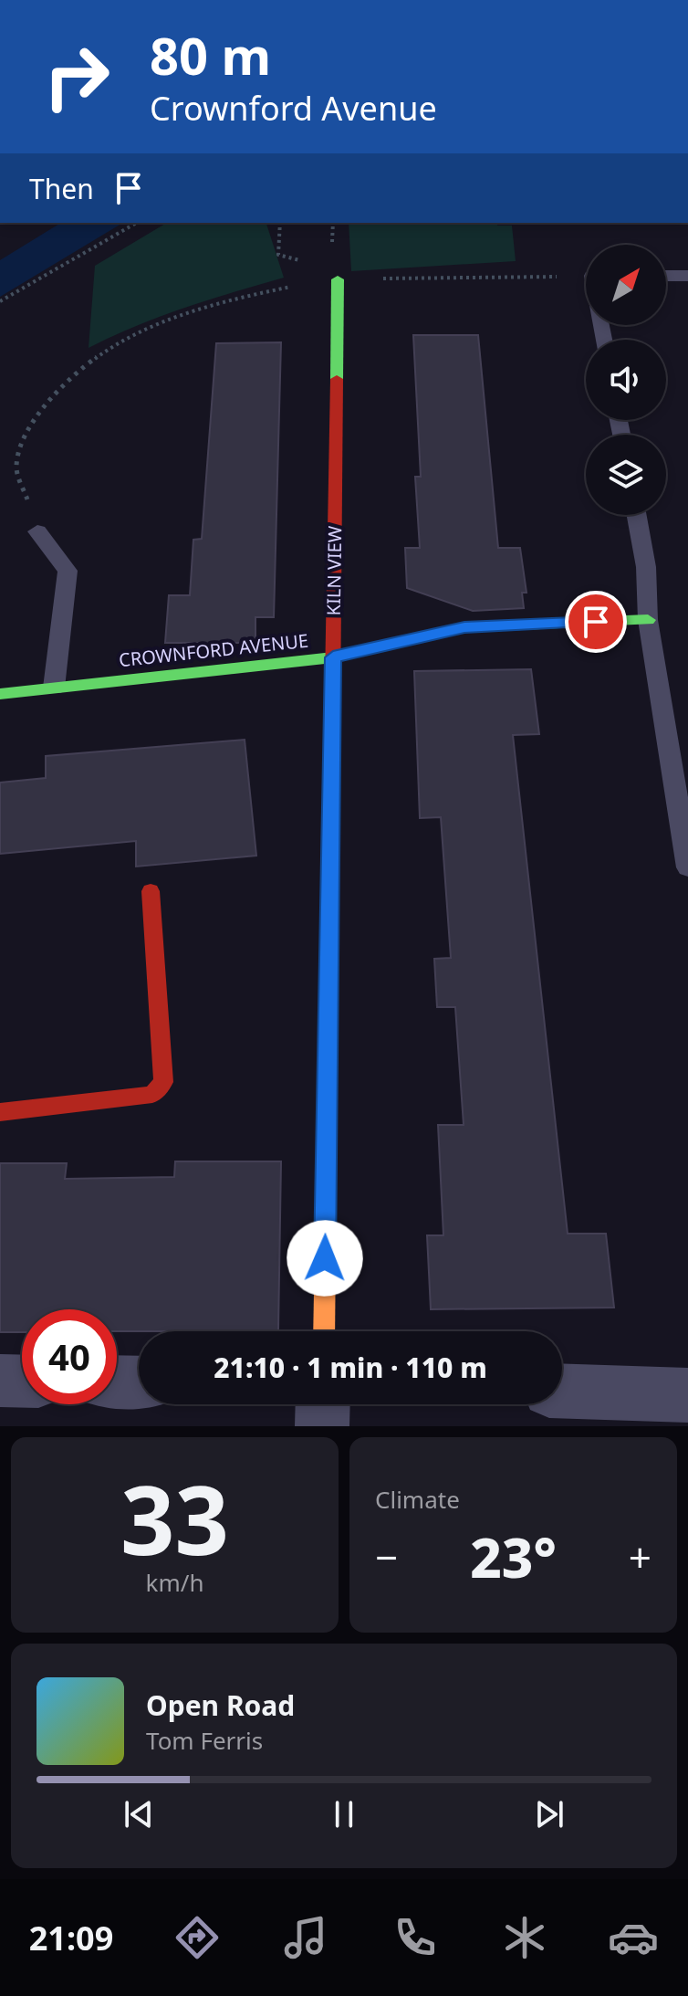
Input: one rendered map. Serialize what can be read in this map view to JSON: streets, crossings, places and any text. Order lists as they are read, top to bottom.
{
  "streets": {
    "street": ["KILN VIEW", "CROWNFORD AVENUE"]
  },
  "crossings": [
    ["KILN VIEW", "CROWNFORD AVENUE"]
  ],
  "north": "top right",
  "page": {
    "turn": ["80 m", "Crownford Avenue"],
    "then": "Then",
    "limit": "40",
    "trip": "21:10 · 1 min · 110 m",
    "tile": [
      ["33", "km/h"],
      "Climate"
    ],
    "heat": ["−", "23°", "+"],
    "song": ["Open Road", "Tom Ferris"],
    "tabs": "21:09"
  }
}
